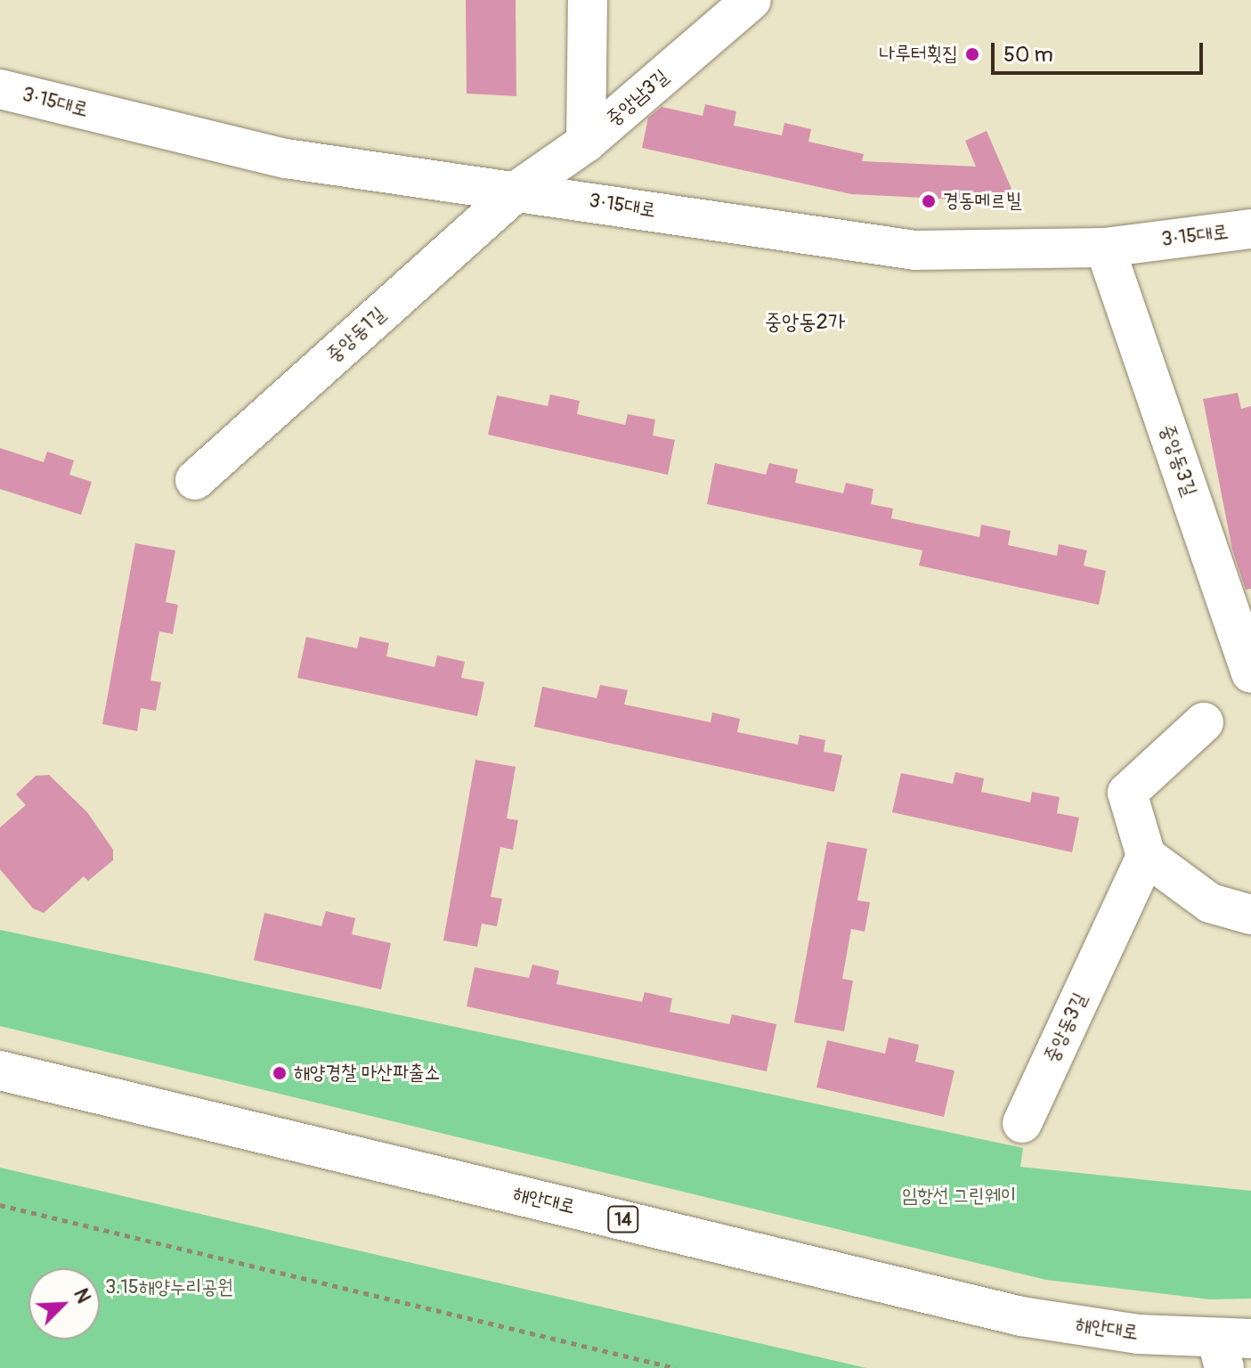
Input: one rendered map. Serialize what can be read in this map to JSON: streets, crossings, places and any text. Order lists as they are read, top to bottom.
{
  "streets": {
    "street": [
      "중앙남3길",
      "3·15대로",
      "중앙동1길",
      "중앙동3길",
      "해안대로",
      "14"
    ]
  },
  "crossings": [
    ["중앙남3길", "3·15대로"],
    ["중앙남3길", "중앙동1길"],
    ["3·15대로", "중앙동1길"],
    ["3·15대로", "중앙동3길"]
  ],
  "districts": ["중앙동2가"],
  "parks": ["임항선 그린웨이", "3.15해양누리공원"],
  "places": ["나루터횟집", "경동메르빌", "해양경찰 마산파출소"],
  "scale_bar": "50 m",
  "north": "top right"
}
